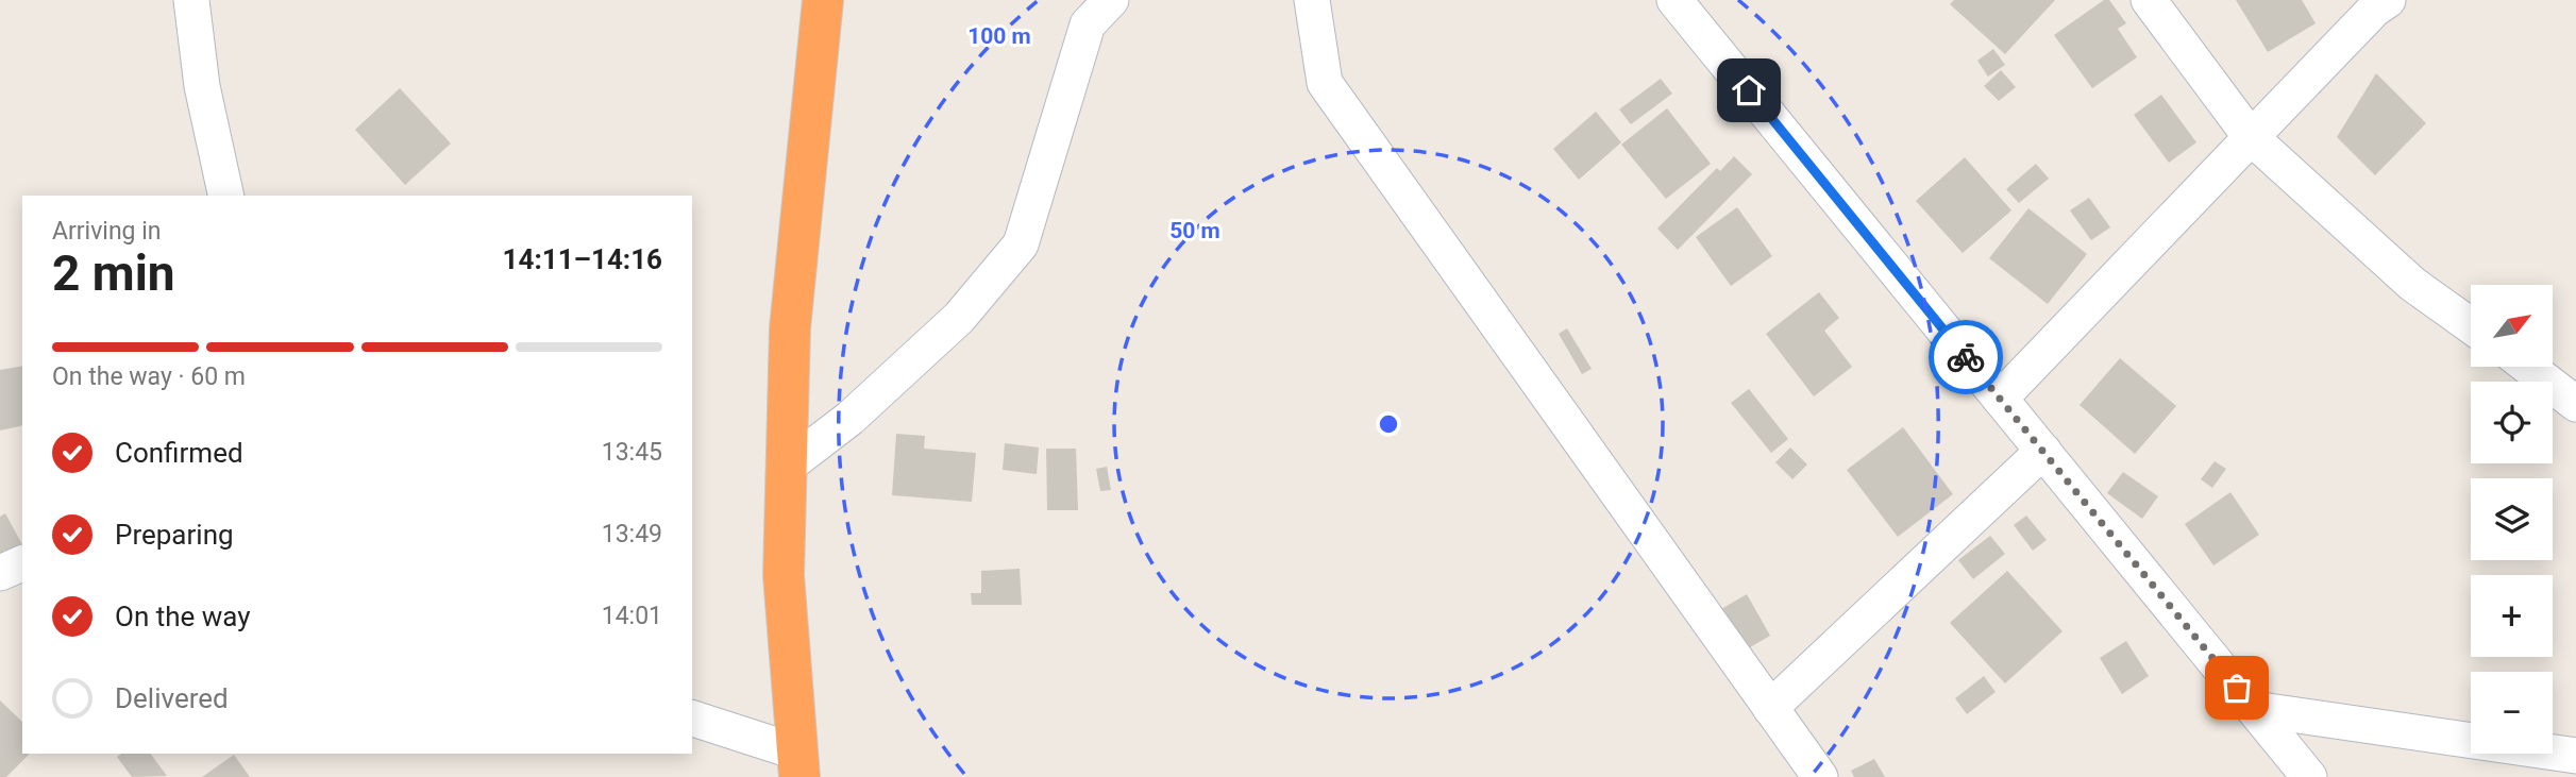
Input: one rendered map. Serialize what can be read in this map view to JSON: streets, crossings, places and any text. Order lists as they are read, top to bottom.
{
  "north": "top right",
  "page": {
    "heading": ["2 min", "Arriving in", "14:11–14:16"],
    "map_buttons": ["+", "−"],
    "bar": "On the way · 60 m",
    "list": [
      ["Confirmed", "13:45"],
      ["Preparing", "13:49"],
      ["On the way", "14:01"],
      "Delivered"
    ]
  },
  "rings": ["100 m", "50 m"]
}
